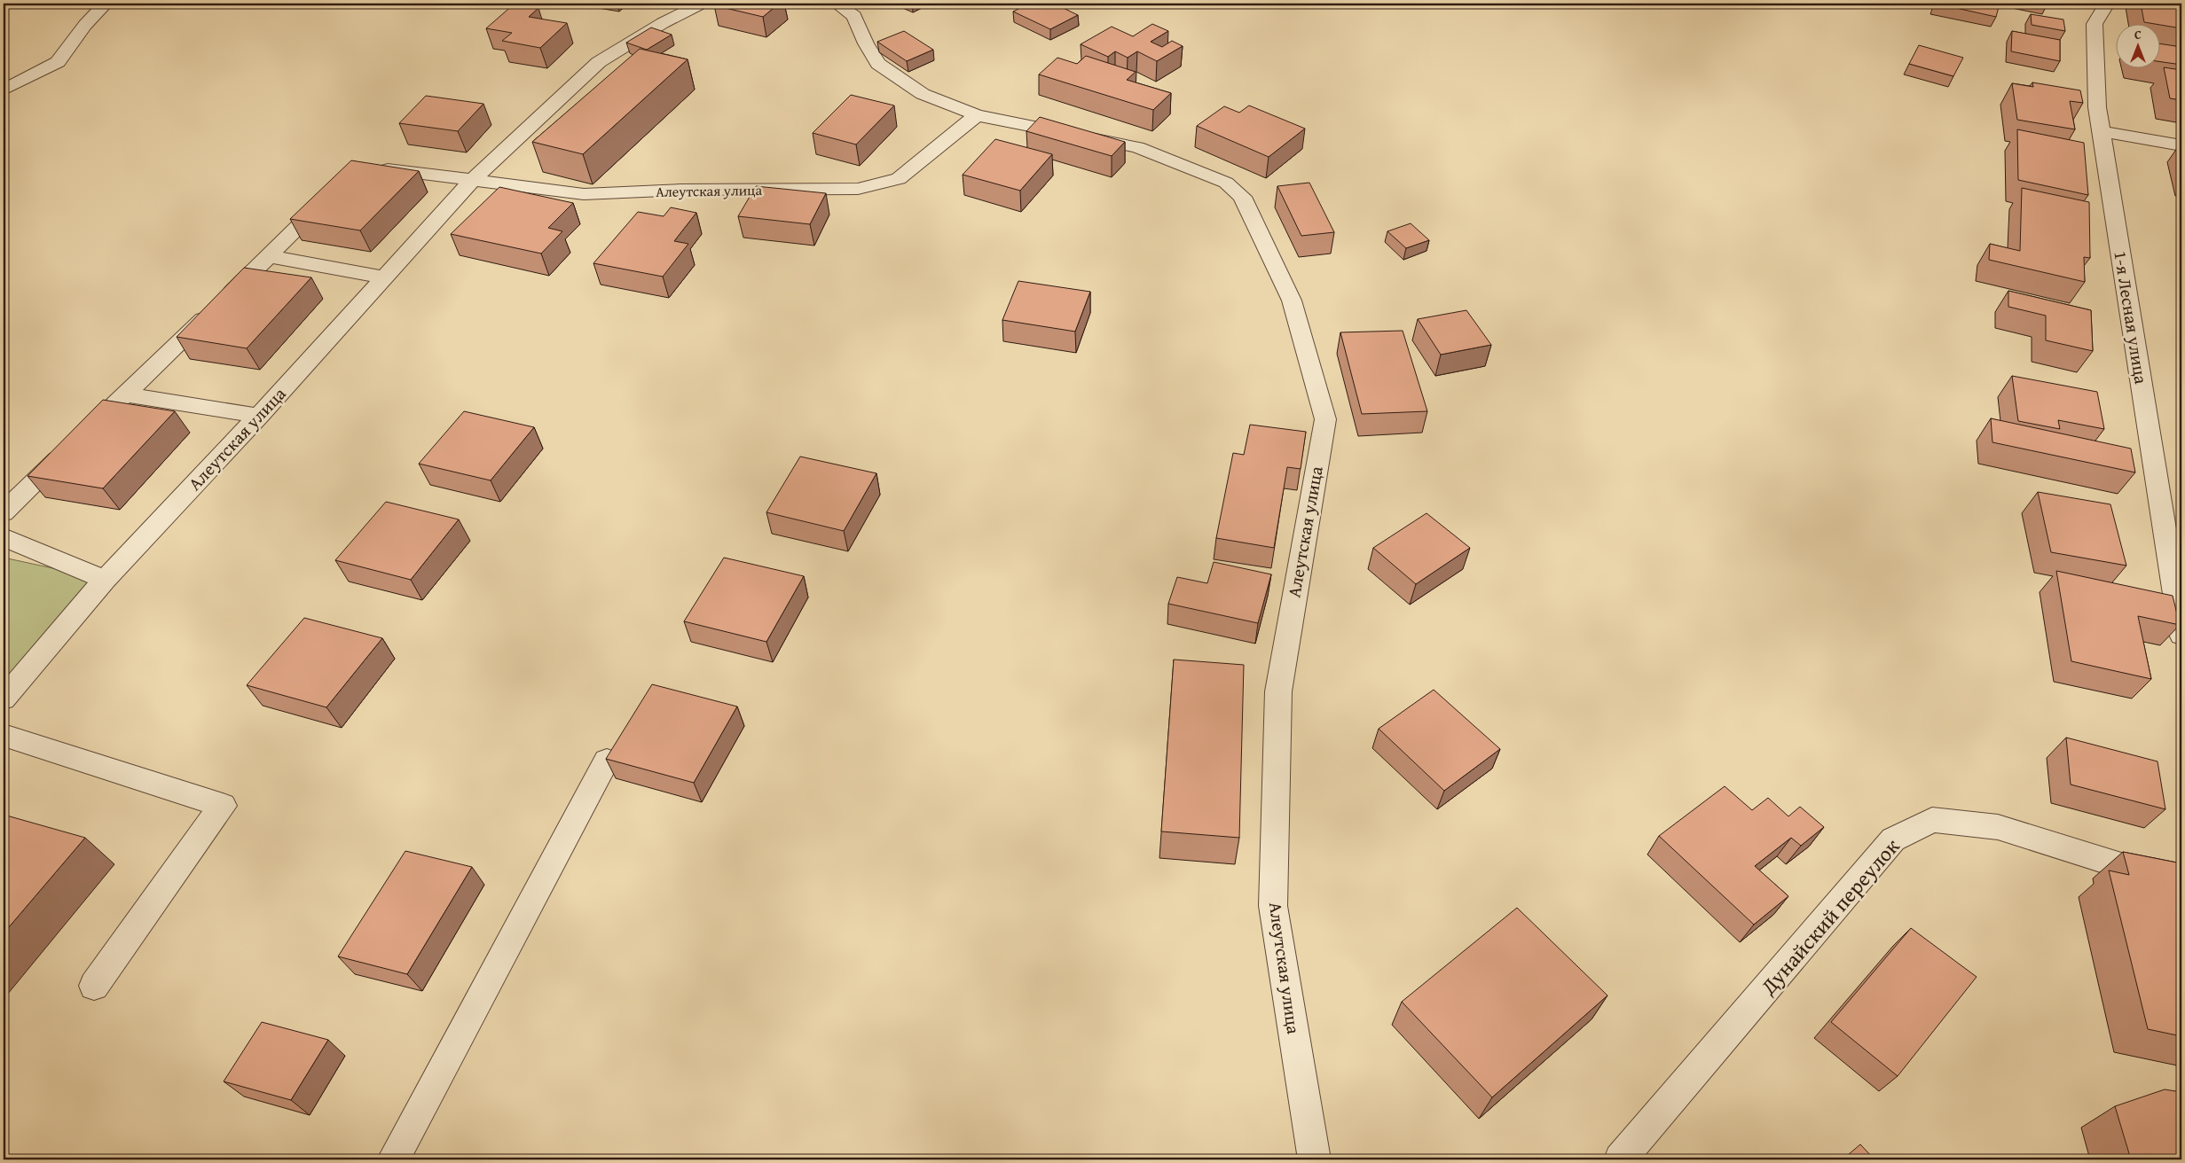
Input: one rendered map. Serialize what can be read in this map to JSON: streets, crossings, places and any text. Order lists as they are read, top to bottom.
{
  "streets": {
    "street": ["Алеутская улица", "1-я Лесная улица", "Дунайский переулок"]
  },
  "north": "top"
}
